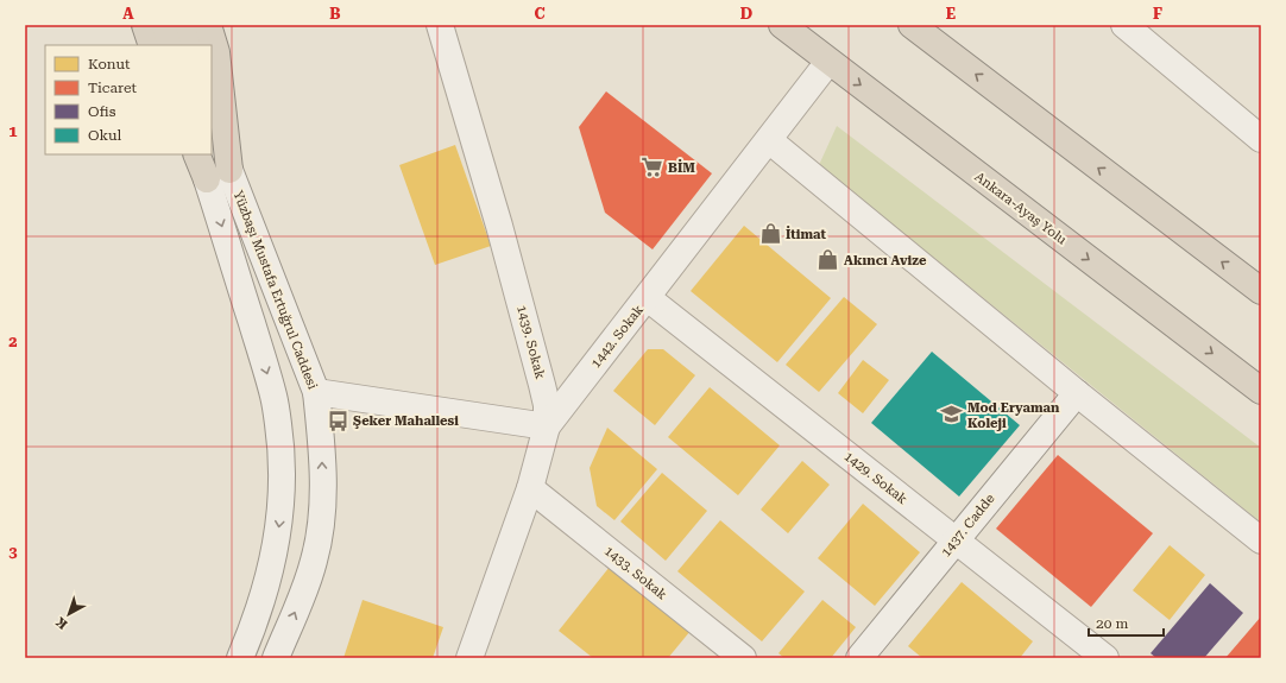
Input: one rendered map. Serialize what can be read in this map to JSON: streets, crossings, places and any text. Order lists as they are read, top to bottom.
{
  "streets": {
    "highway": ["Ankara-Ayaş Yolu"],
    "street": [
      "Yüzbaşı Mustafa Ertuğrul Caddesi",
      "1442. Sokak",
      "1439. Sokak",
      "1429. Sokak",
      "1437. Cadde",
      "1433. Sokak"
    ]
  },
  "crossings": [
    ["Ankara-Ayaş Yolu", "1442. Sokak"],
    ["1442. Sokak", "1439. Sokak"],
    ["1442. Sokak", "1429. Sokak"],
    ["1439. Sokak", "1433. Sokak"],
    ["1429. Sokak", "1437. Cadde"]
  ],
  "places": {
    "supermarket": ["BİM"],
    "shop": ["İtimat", "Akıncı Avize"],
    "school or university": ["Mod Eryaman Koleji"],
    "bus stop": ["Şeker Mahallesi"]
  },
  "legend": [
    "Konut",
    "Ticaret",
    "Ofis",
    "Okul"
  ],
  "scale_bar": "20 m",
  "north": "bottom left",
  "grid": {
    "columns": [
      "A",
      "B",
      "C",
      "D",
      "E",
      "F"
    ],
    "rows": ["1", "2", "3"]
  }
}
